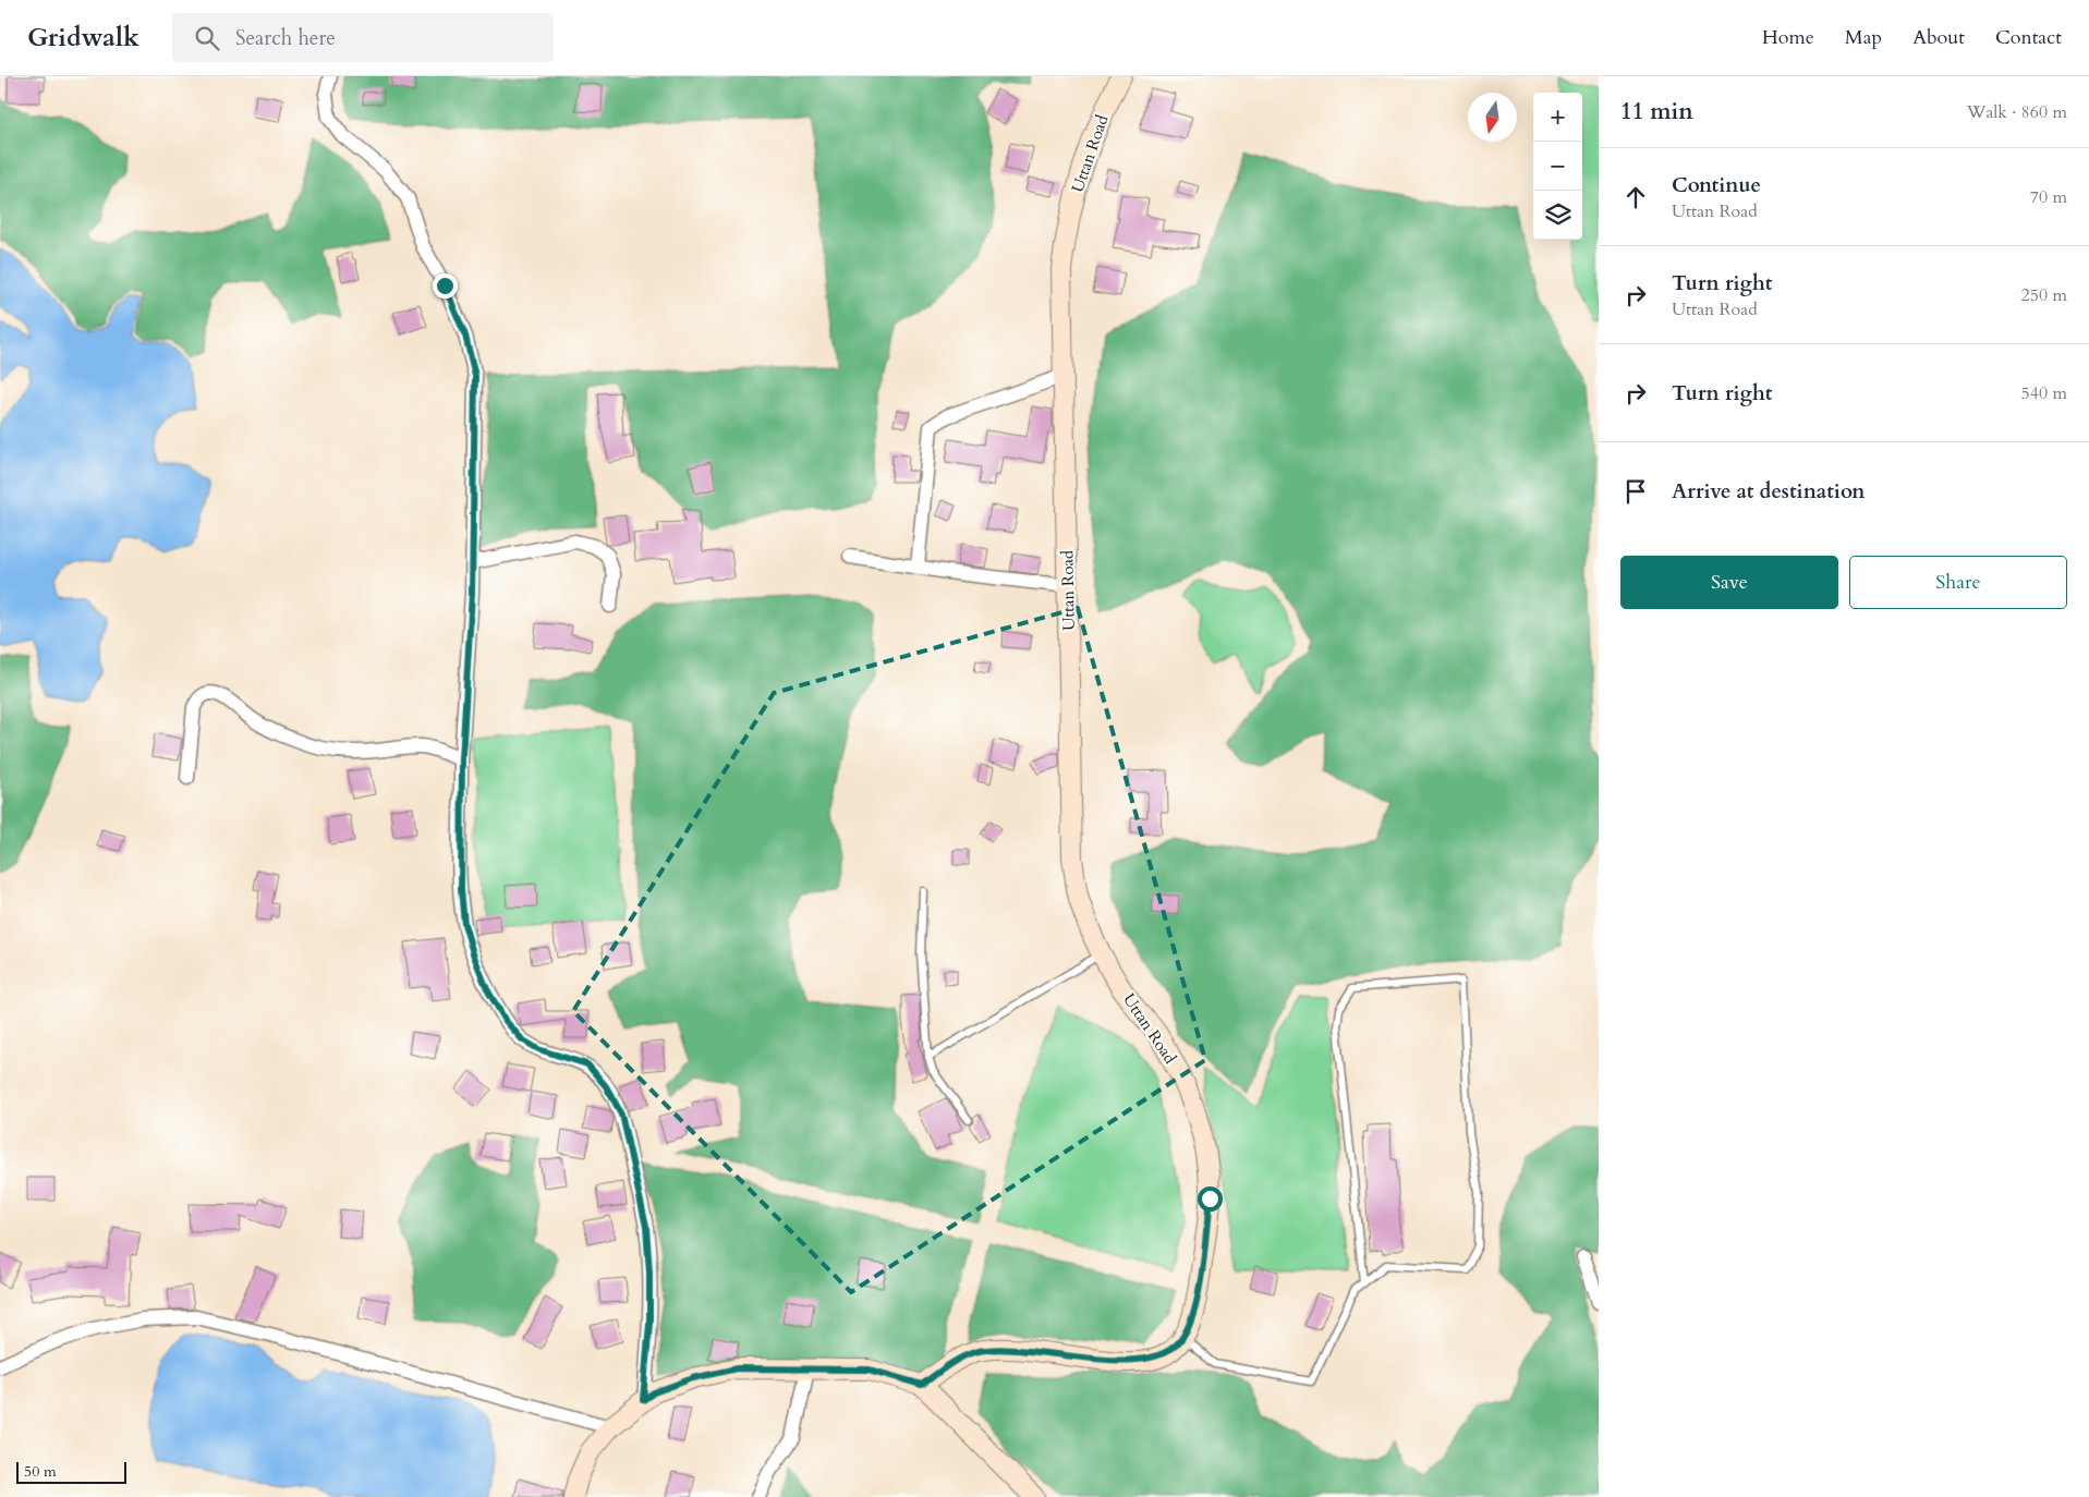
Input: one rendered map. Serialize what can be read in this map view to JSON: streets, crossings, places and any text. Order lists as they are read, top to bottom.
{
  "streets": {
    "main road": ["Uttan Road"]
  },
  "scale_bar": "50 m",
  "north": "bottom",
  "page": {
    "header": "Gridwalk",
    "search": "Search here",
    "nav": [
      "Home",
      "Map",
      "About",
      "Contact"
    ],
    "heading": ["11 min", "Walk · 860 m"],
    "map_buttons": ["+", "−"],
    "list": [
      ["Continue", "Uttan Road", "70 m"],
      ["Turn right", "Uttan Road", "250 m"],
      ["Turn right", "540 m"],
      "Arrive at destination"
    ],
    "buttons": ["Save", "Share"],
    "scale": "50 m"
  }
}
